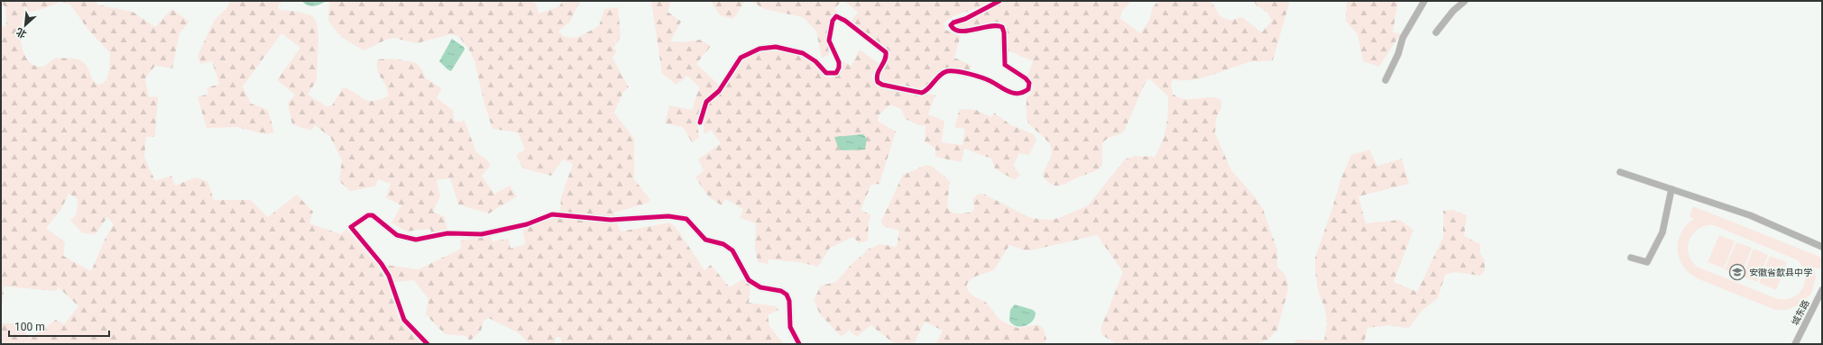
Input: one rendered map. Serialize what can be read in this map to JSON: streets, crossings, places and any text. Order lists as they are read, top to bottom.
{
  "streets": {
    "street": ["城东路"]
  },
  "places": {
    "school or university": ["安徽省歙县中学"]
  },
  "scale_bar": "100 m",
  "north": "bottom left"
}
